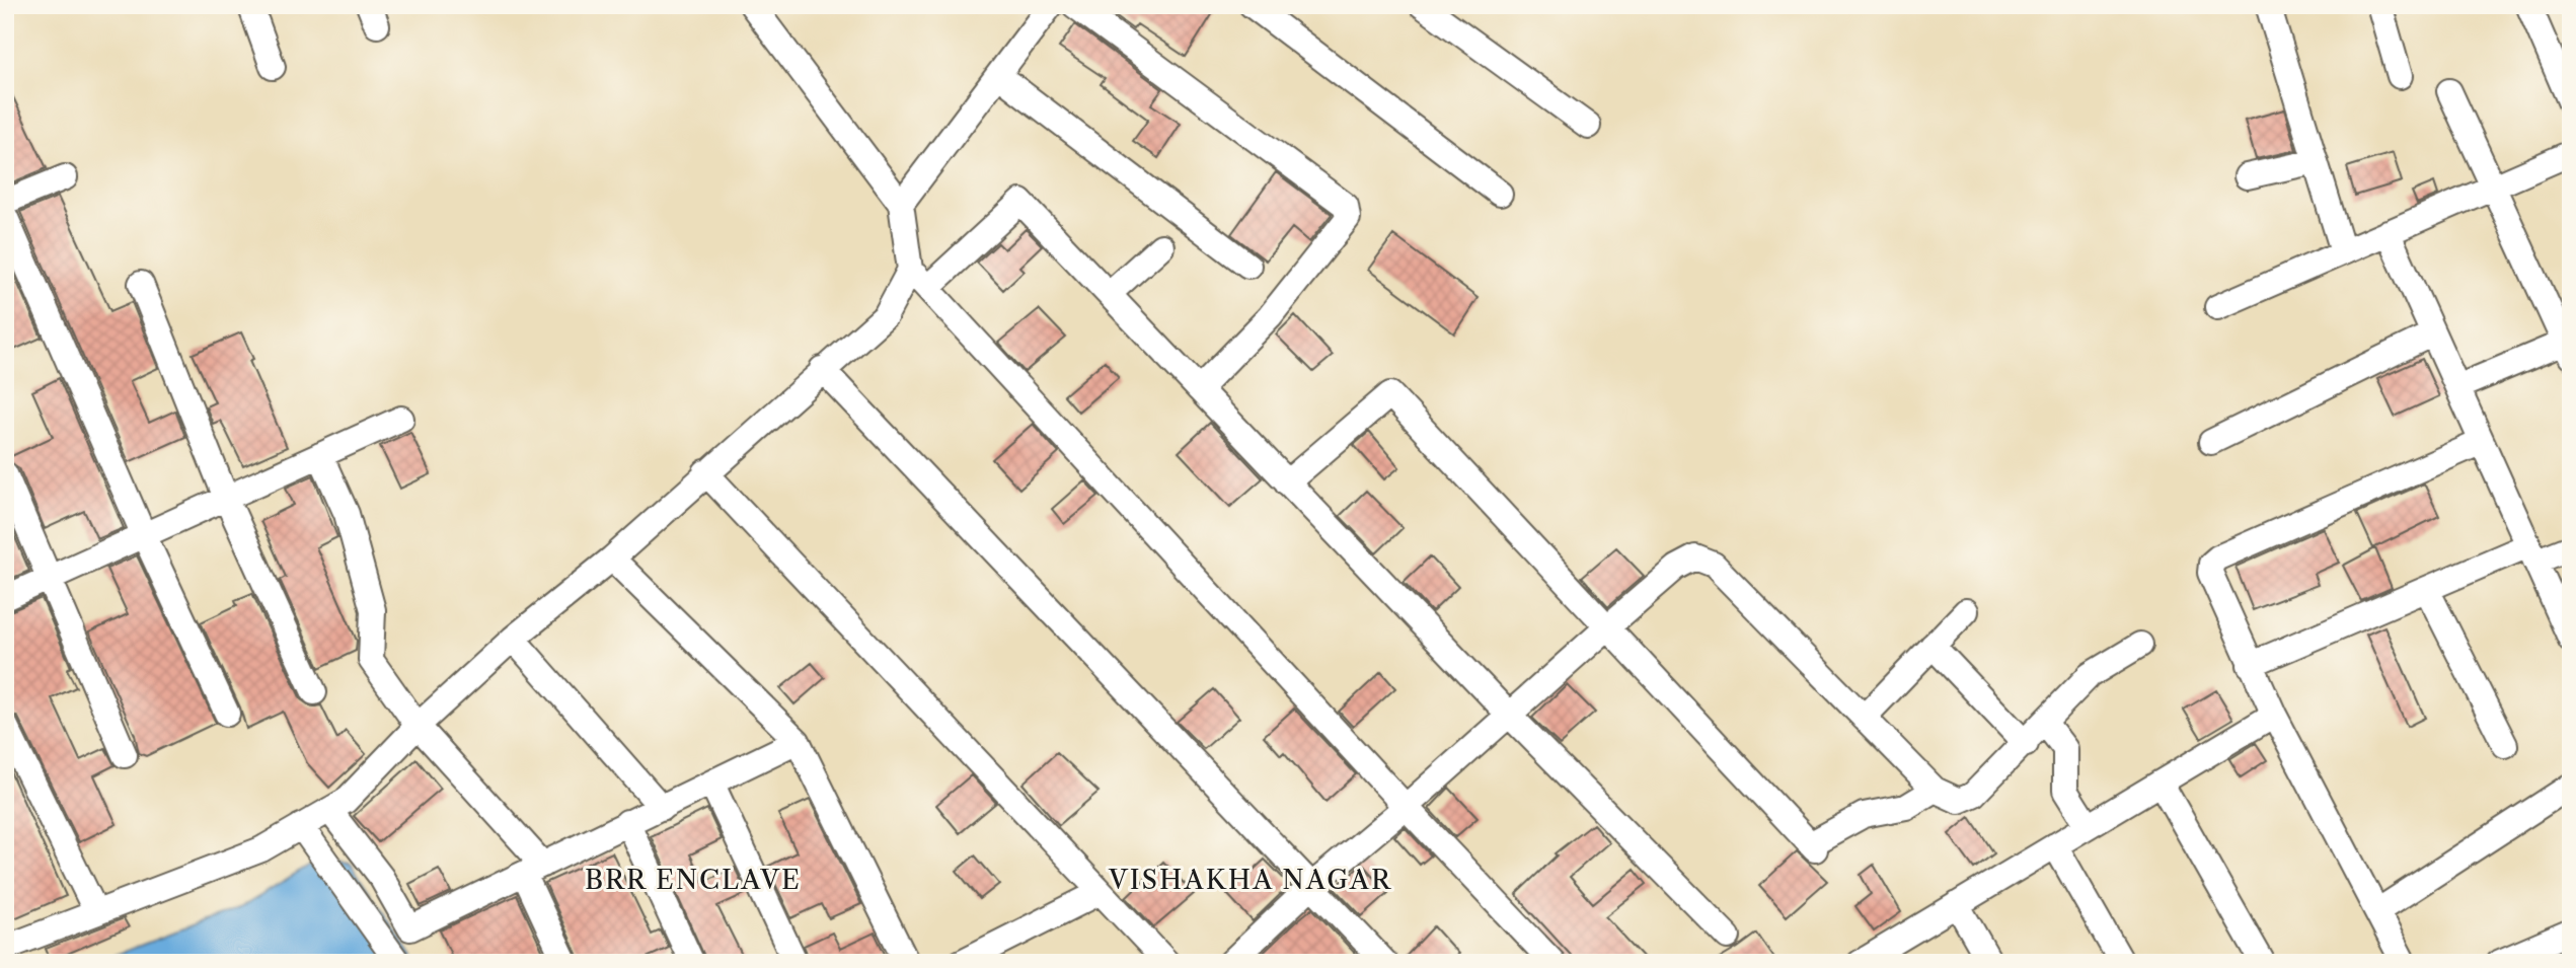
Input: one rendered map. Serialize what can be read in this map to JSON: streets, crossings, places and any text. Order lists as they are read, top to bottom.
{
  "districts": ["BRR ENCLAVE", "VISHAKHA NAGAR"]
}
